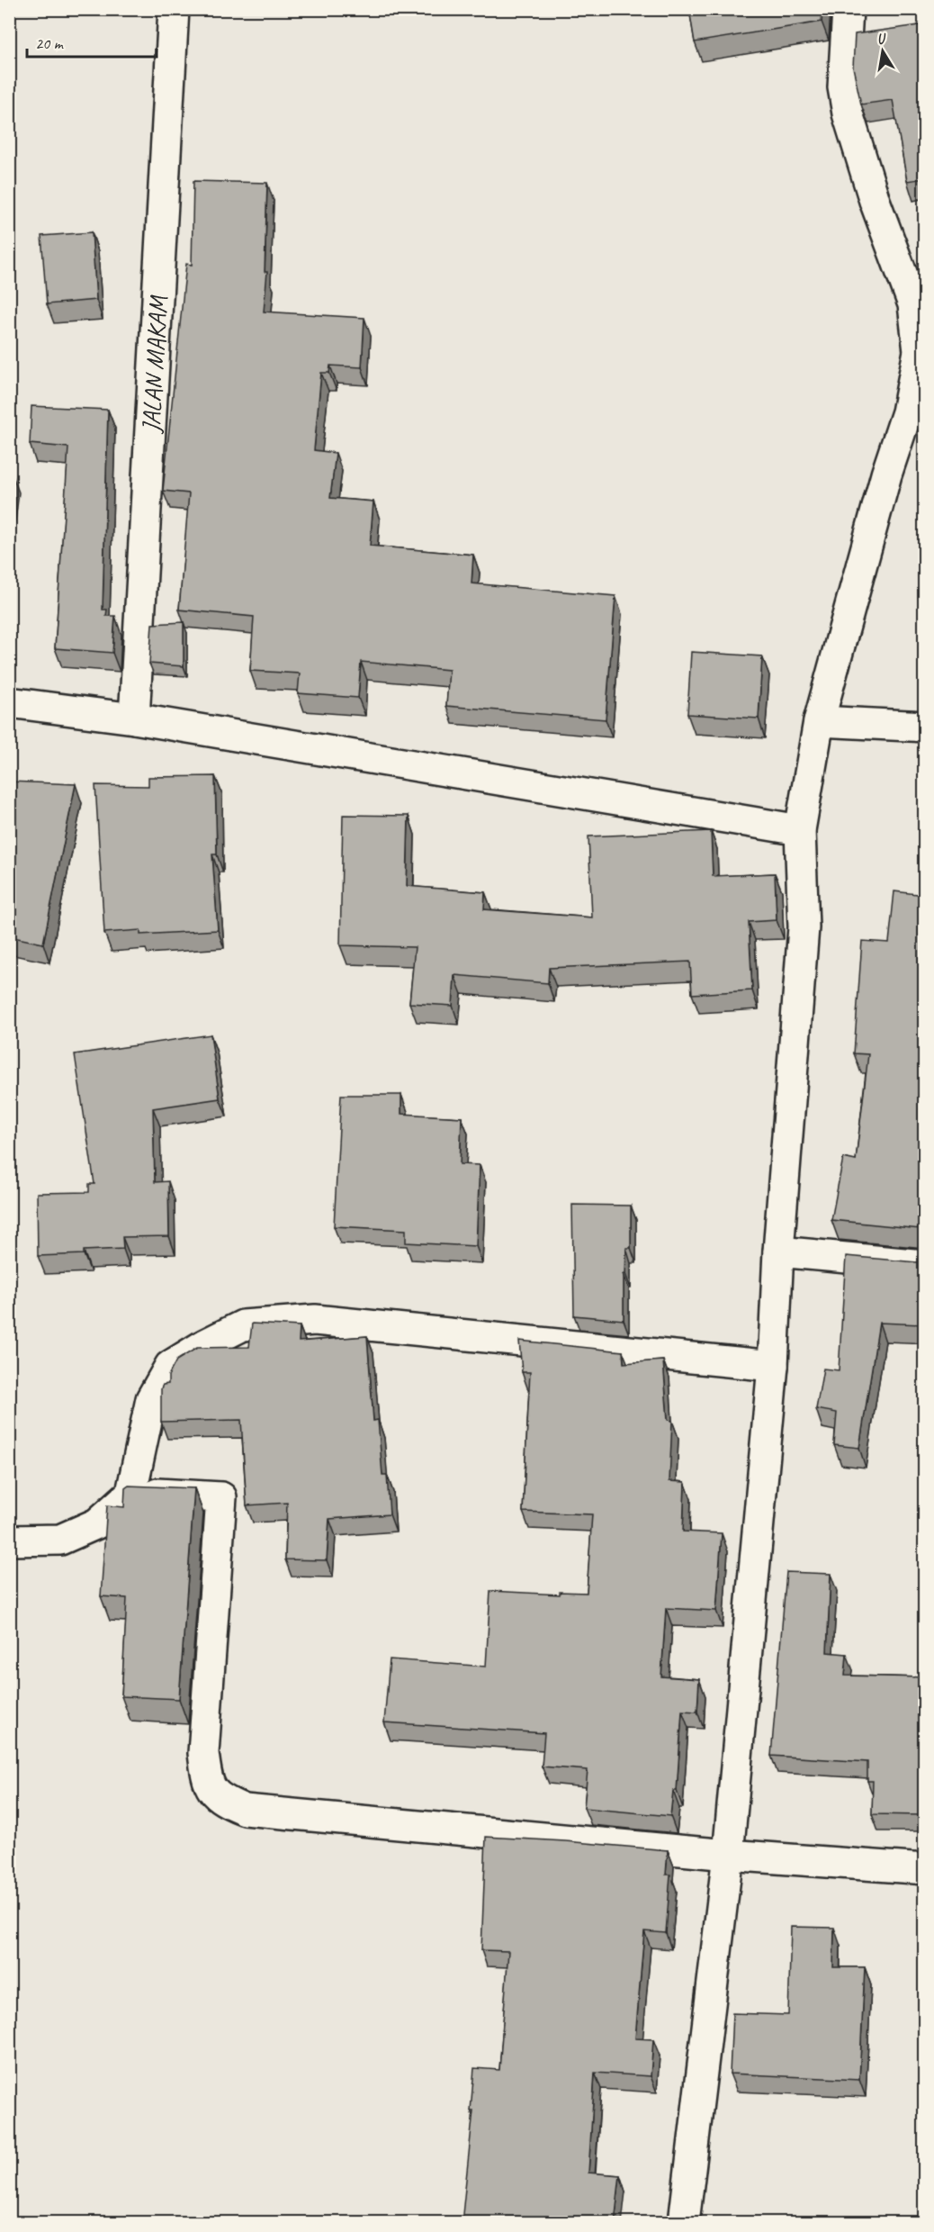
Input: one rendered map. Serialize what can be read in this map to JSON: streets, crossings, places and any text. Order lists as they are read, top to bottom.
{
  "streets": {
    "street": ["JALAN MAKAM"]
  },
  "scale_bar": "20 m",
  "north": "top"
}
